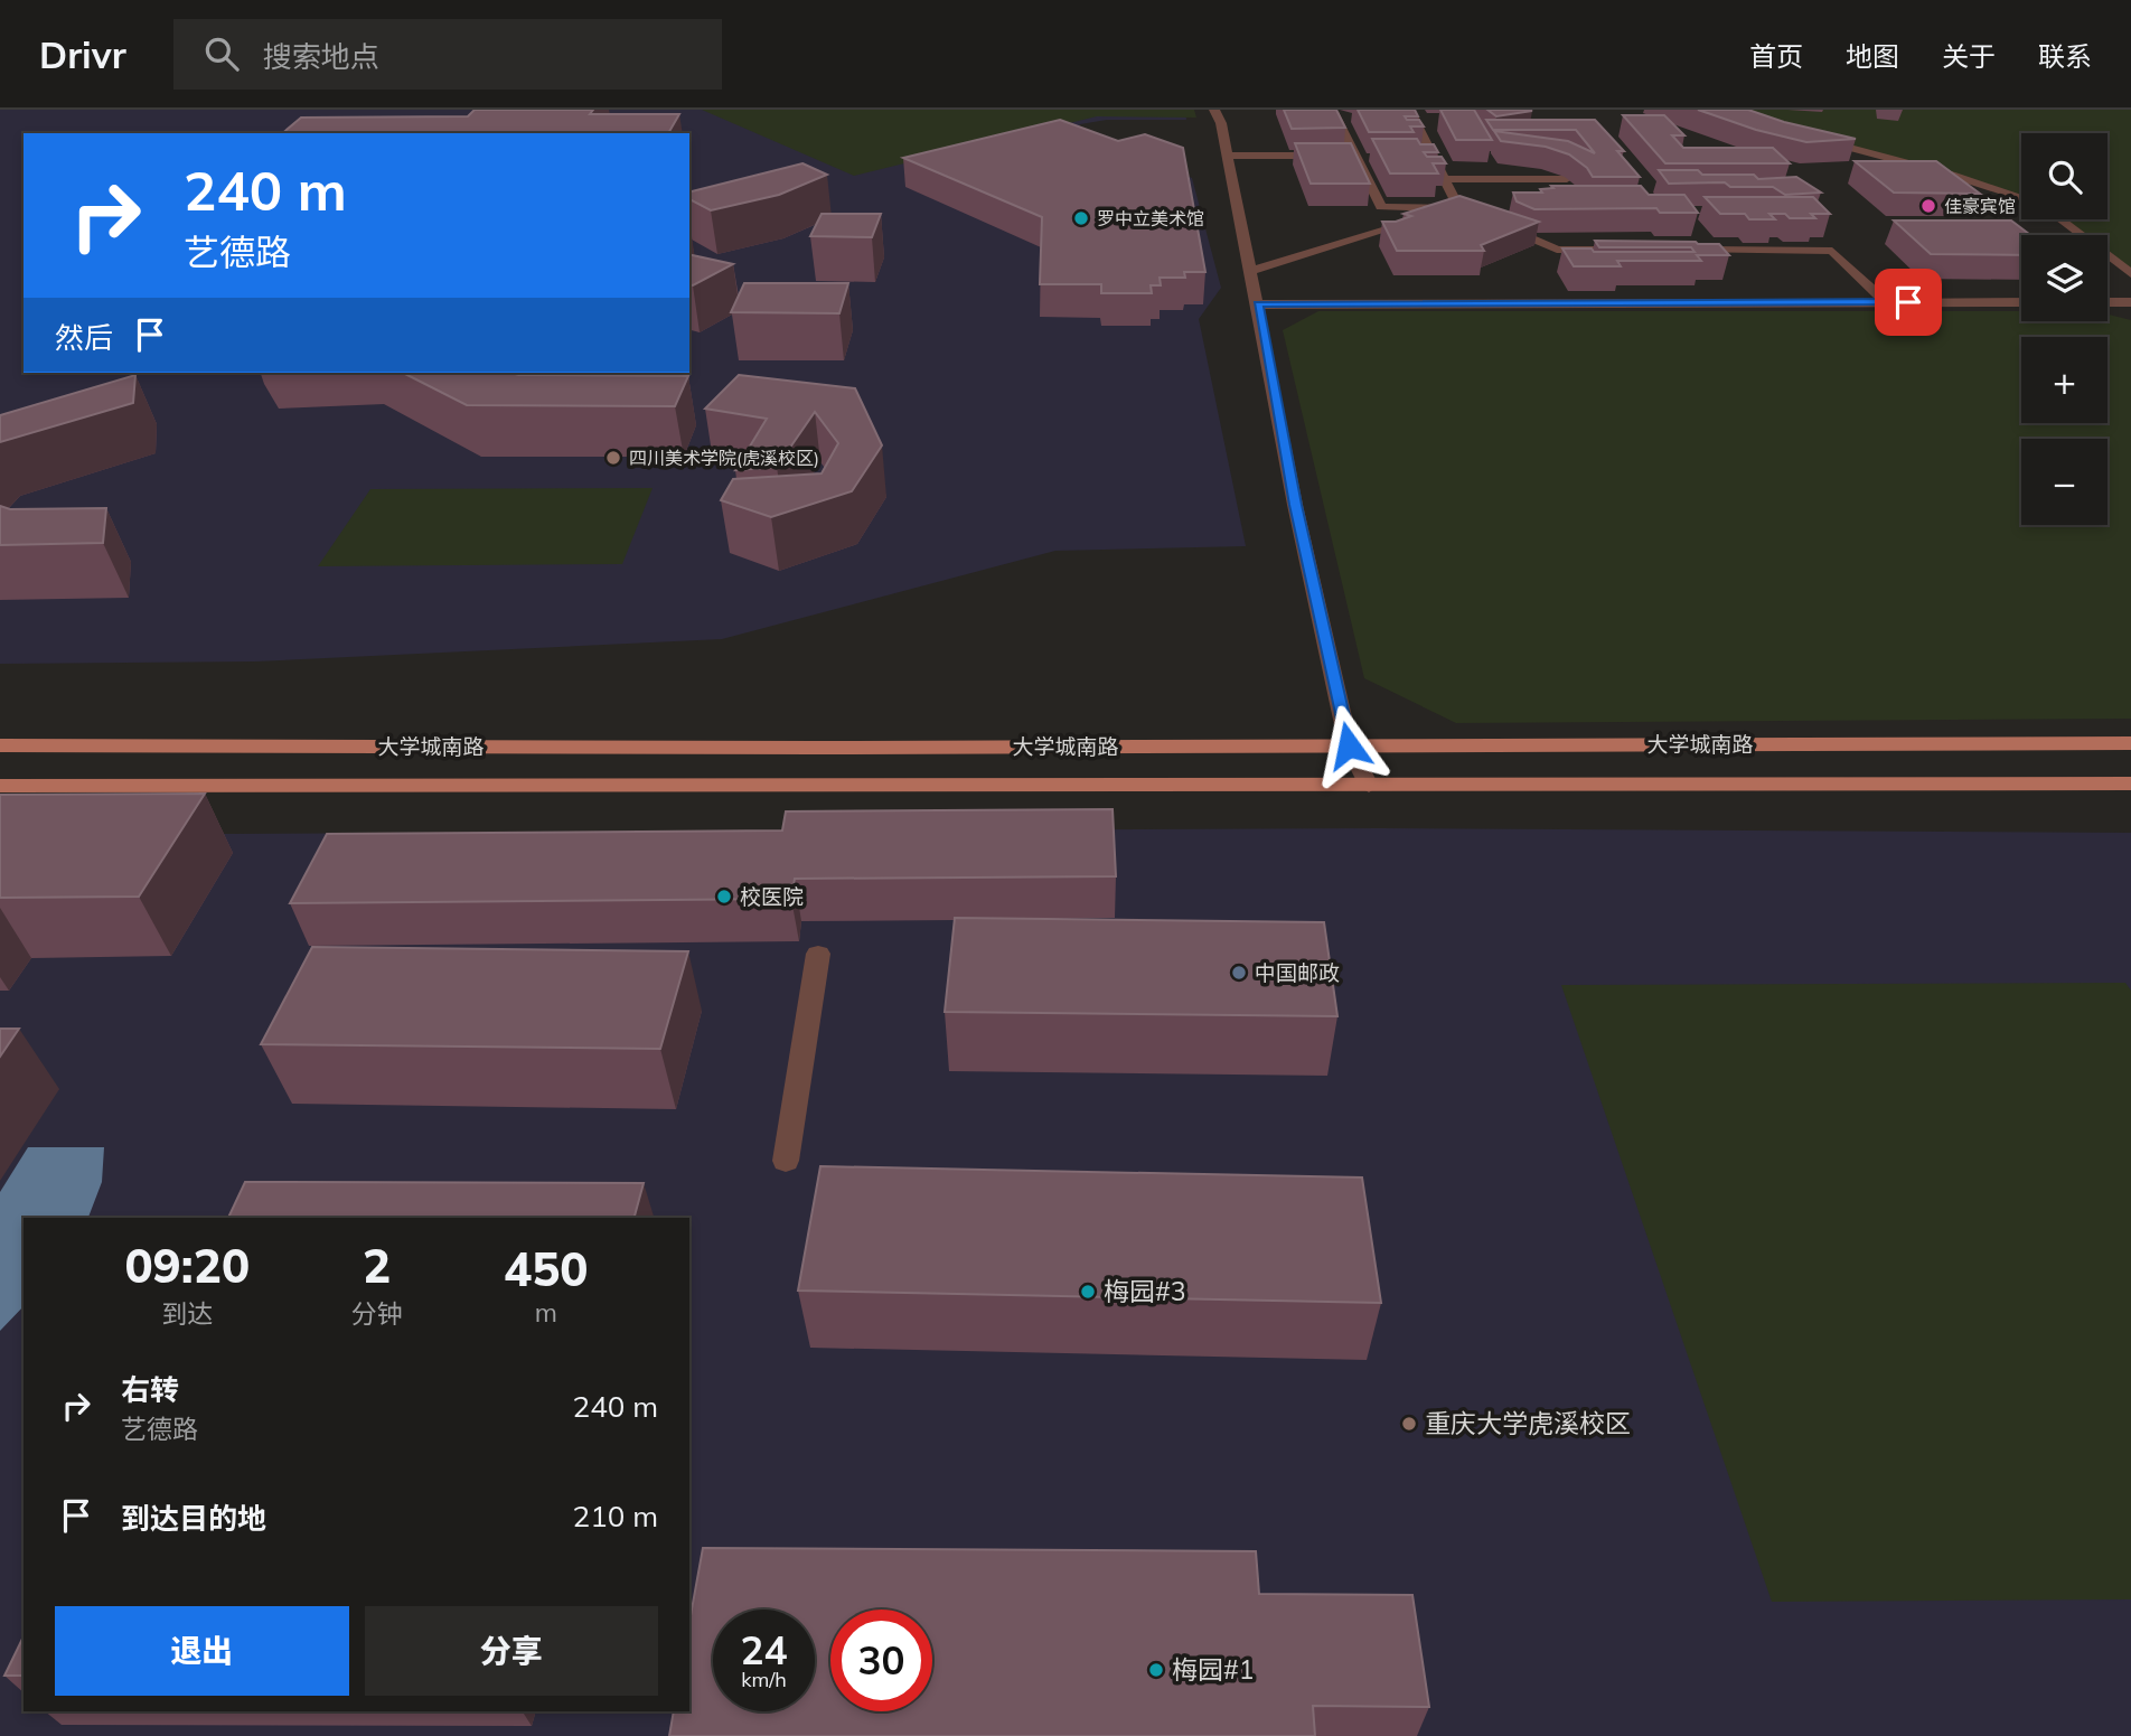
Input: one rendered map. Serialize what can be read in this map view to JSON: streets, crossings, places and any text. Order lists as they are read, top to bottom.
{
  "streets": {
    "main road": ["大学城南路"]
  },
  "places": [
    "佳豪宾馆",
    "罗中立美术馆",
    "四川美术学院(虎溪校区)",
    "校医院",
    "中国邮政",
    "梅园#3",
    "重庆大学虎溪校区",
    "梅园#1"
  ],
  "page": {
    "header": "Drivr",
    "search": "搜索地点",
    "nav": [
      "首页",
      "地图",
      "关于",
      "联系"
    ],
    "map_buttons": ["+", "−"],
    "turn": ["240 m", "艺德路"],
    "then": "然后",
    "eta": [
      "09:20",
      "到达",
      "2",
      "分钟",
      "450",
      "m"
    ],
    "list": [
      {
        "name": "右转",
        "note": "艺德路",
        "value": "240 m"
      },
      {
        "name": "到达目的地",
        "value": "210 m"
      }
    ],
    "buttons": ["退出", "分享"],
    "speed": "24 km/h",
    "limit": "30"
  }
}
